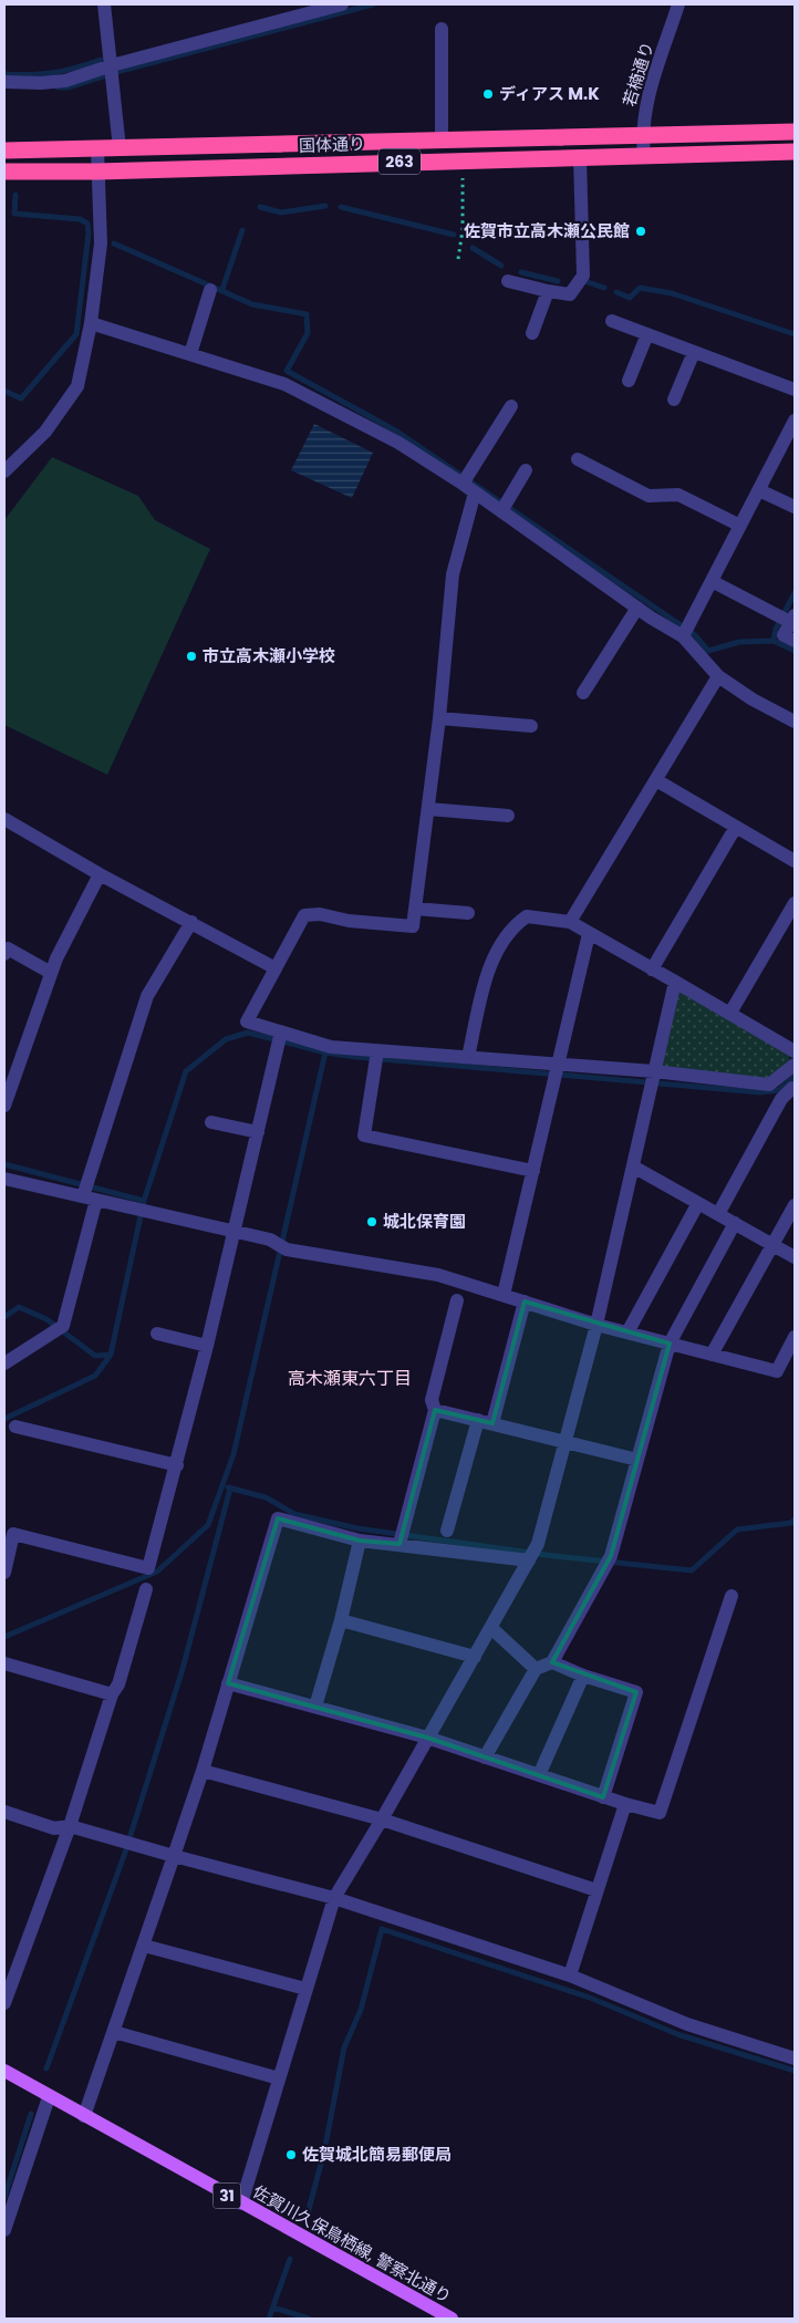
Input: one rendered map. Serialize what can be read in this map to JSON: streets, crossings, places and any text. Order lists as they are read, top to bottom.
{
  "streets": {
    "highway": ["国体通り", "263"],
    "main road": ["31", "佐賀川久保鳥栖線, 警察北通り"],
    "street": ["若楠通り"]
  },
  "crossings": [
    ["若楠通り", "国体通り"]
  ],
  "districts": ["高木瀬東六丁目"],
  "places": [
    "ディアス M.K",
    "佐賀市立高木瀬公民館",
    "市立高木瀬小学校",
    "城北保育園",
    "佐賀城北簡易郵便局"
  ]
}
